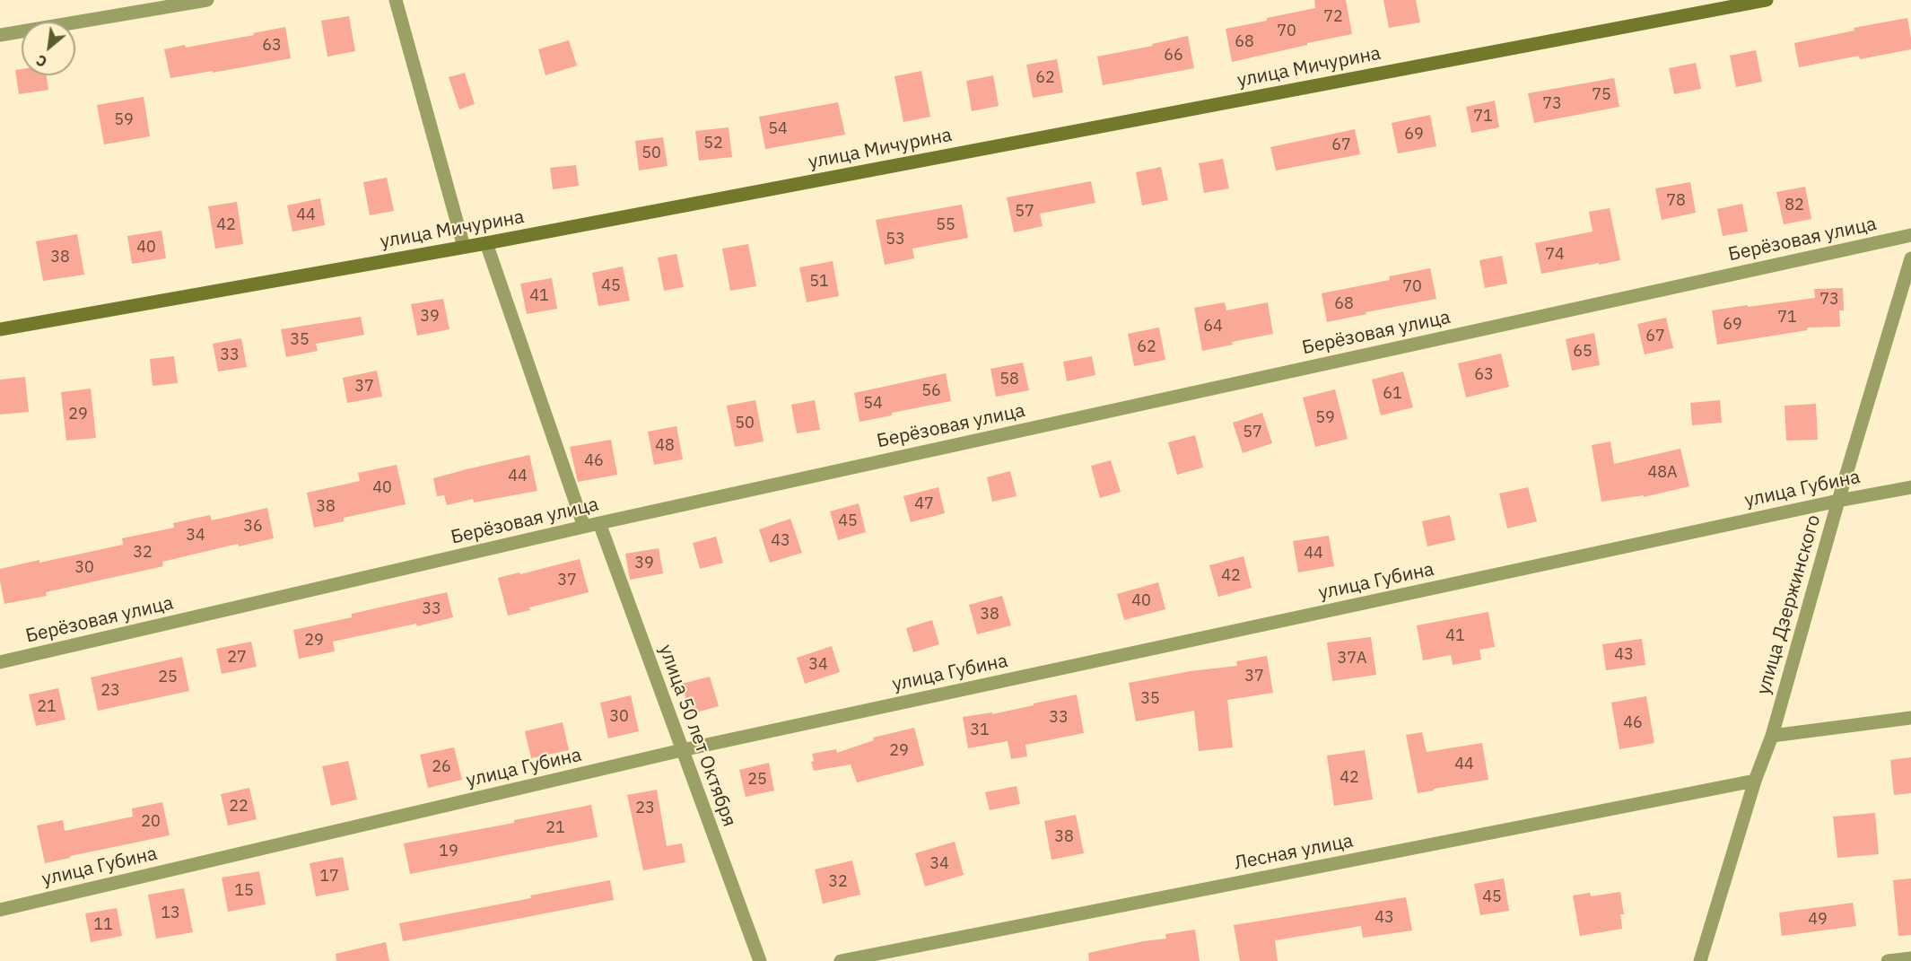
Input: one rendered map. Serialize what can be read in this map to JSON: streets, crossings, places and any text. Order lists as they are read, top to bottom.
{
  "streets": {
    "street": [
      "улица Мичурина",
      "Берёзовая улица",
      "улица Губина",
      "улица Дзержинского",
      "улица 50 лет Октября",
      "Лесная улица"
    ]
  },
  "crossings": [
    ["Берёзовая улица", "улица 50 лет Октября"],
    ["улица Губина", "улица Дзержинского"],
    ["улица Губина", "улица 50 лет Октября"],
    ["улица Дзержинского", "Лесная улица"]
  ],
  "house_numbers": [
    "72",
    "70",
    "68",
    "63",
    "66",
    "62",
    "75",
    "73",
    "71",
    "59",
    "54",
    "69",
    "52",
    "67",
    "50",
    "78",
    "82",
    "57",
    "44",
    "42",
    "55",
    "53",
    "40",
    "74",
    "38",
    "51",
    "45",
    "70",
    "41",
    "73",
    "68",
    "39",
    "71",
    "69",
    "64",
    "67",
    "35",
    "62",
    "65",
    "33",
    "63",
    "58",
    "37",
    "56",
    "61",
    "54",
    "29",
    "59",
    "50",
    "57",
    "48",
    "46",
    "48А",
    "44",
    "40",
    "47",
    "38",
    "45",
    "36",
    "34",
    "43",
    "32",
    "44",
    "39",
    "30",
    "42",
    "37",
    "40",
    "33",
    "38",
    "41",
    "29",
    "43",
    "27",
    "37А",
    "34",
    "37",
    "25",
    "23",
    "35",
    "21",
    "30",
    "33",
    "46",
    "31",
    "29",
    "44",
    "26",
    "42",
    "25",
    "22",
    "23",
    "20",
    "21",
    "38",
    "19",
    "34",
    "17",
    "32",
    "15",
    "45",
    "13",
    "43",
    "49",
    "11"
  ],
  "north": "bottom left"
}
